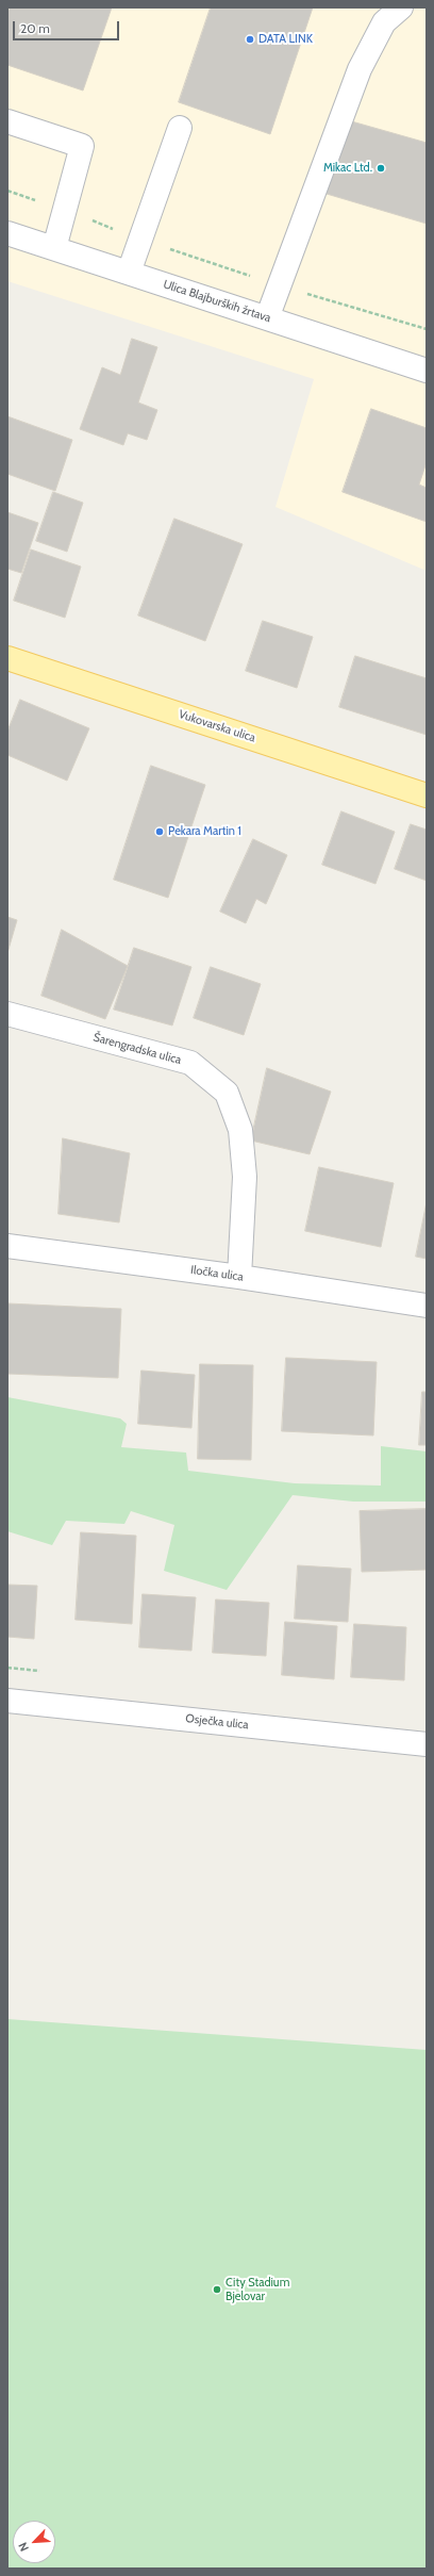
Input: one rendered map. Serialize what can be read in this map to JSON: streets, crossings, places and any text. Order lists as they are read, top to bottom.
{
  "streets": {
    "main road": ["Vukovarska ulica"],
    "street": [
      "Ulica Blajburških žrtava",
      "Šarengradska ulica",
      "Iločka ulica",
      "Osječka ulica"
    ]
  },
  "crossings": [
    ["Šarengradska ulica", "Iločka ulica"]
  ],
  "places": [
    "DATA LINK",
    "Mikac Ltd.",
    "Pekara Martin 1",
    "City Stadium Bjelovar"
  ],
  "scale_bar": "20 m",
  "north": "bottom left"
}
